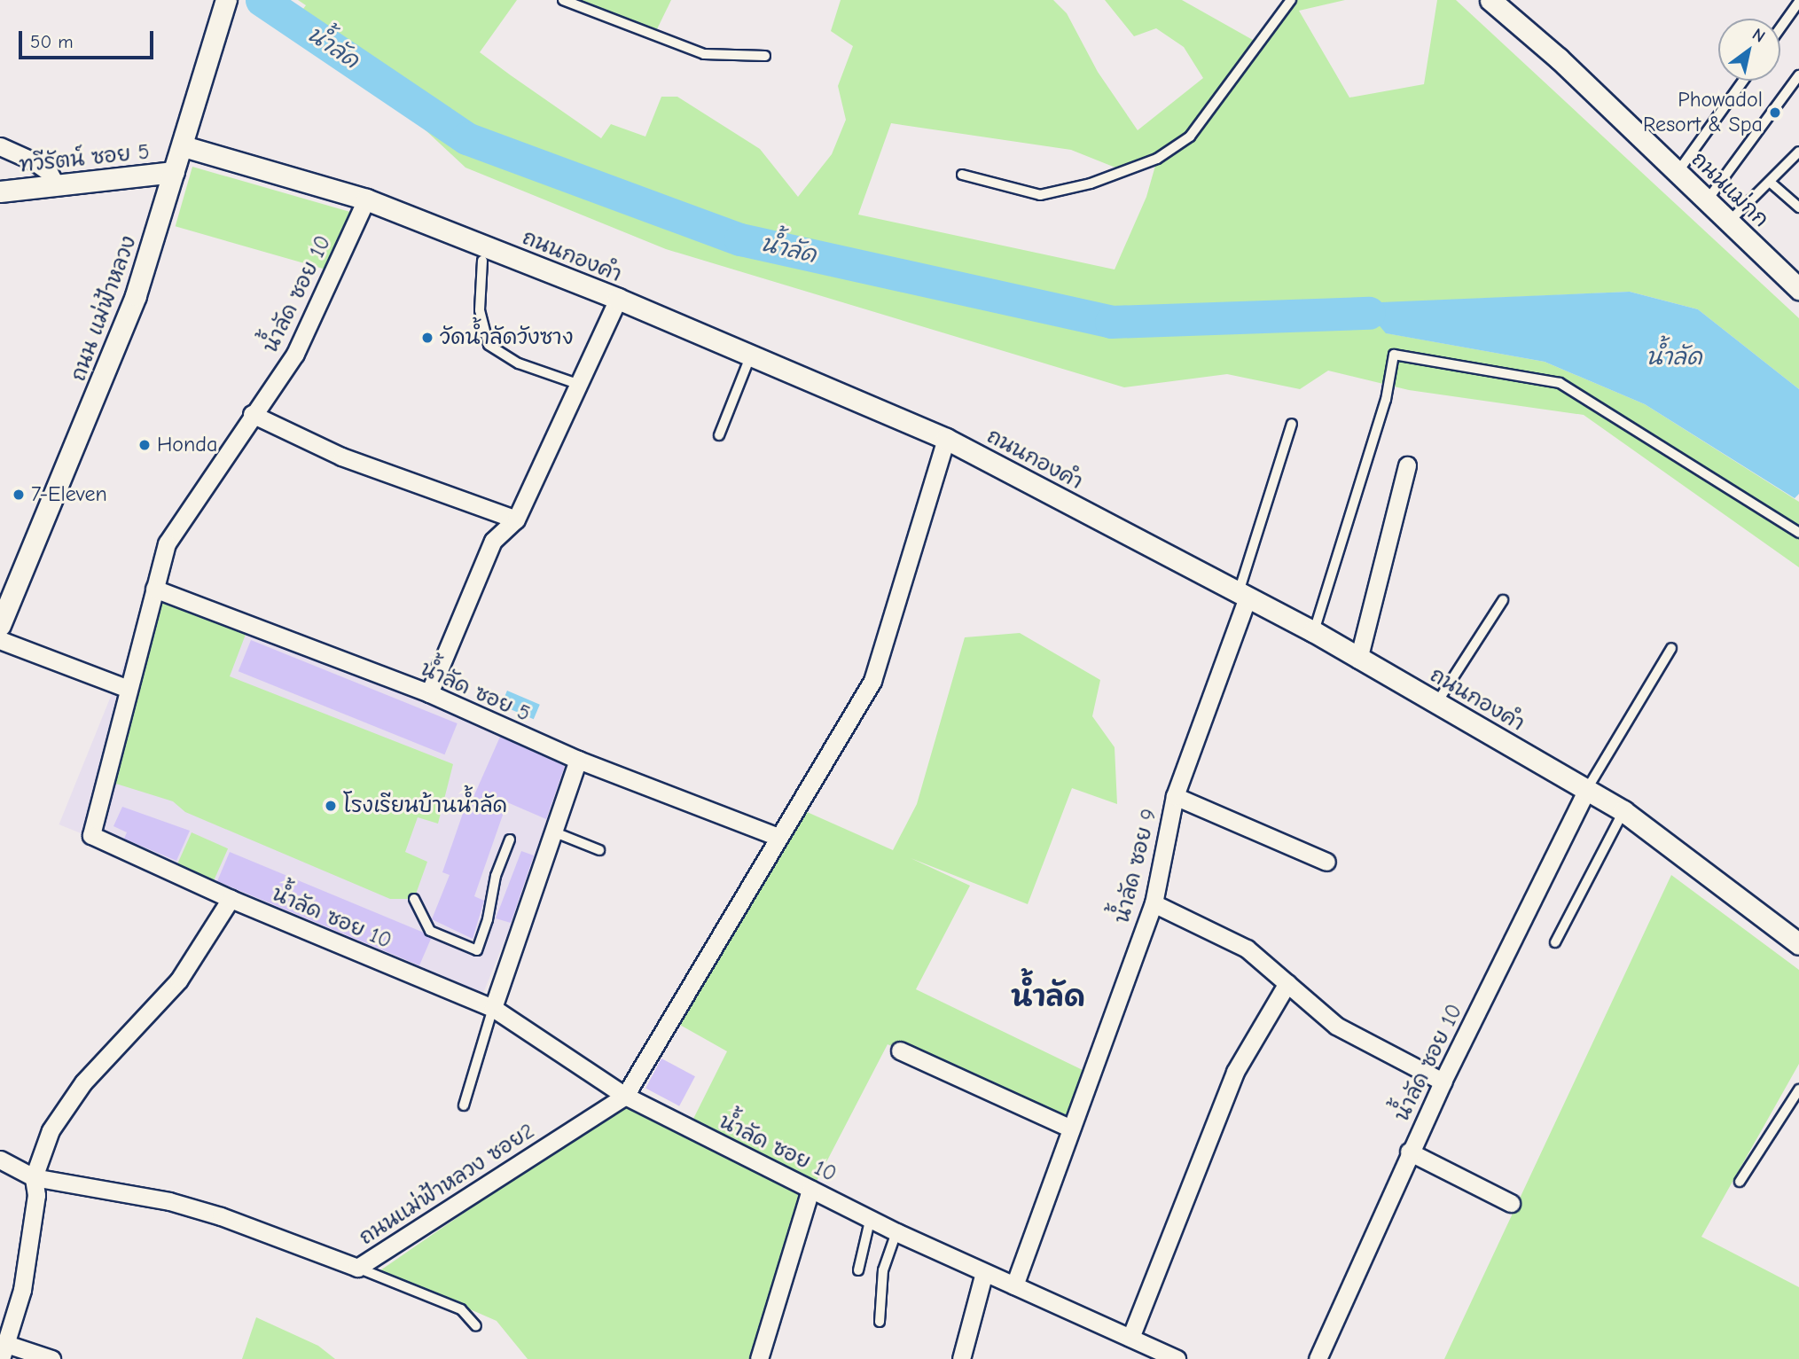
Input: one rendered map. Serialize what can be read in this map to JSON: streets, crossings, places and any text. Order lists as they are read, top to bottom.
{
  "streets": {
    "street": [
      "ทวีรัตน์ ซอย 5",
      "ถนนแม่กก",
      "ถนนกองคำ",
      "น้ำลัด ซอย 10",
      "ถนน แม่ฟ้าหลวง",
      "น้ำลัด ซอย 5",
      "น้ำลัด ซอย 9",
      "ถนนแม่ฟ้าหลวง ซอย2"
    ]
  },
  "crossings": [
    ["ทวีรัตน์ ซอย 5", "ถนน แม่ฟ้าหลวง"],
    ["ถนนกองคำ", "น้ำลัด ซอย 10"],
    ["ถนนกองคำ", "ถนน แม่ฟ้าหลวง"],
    ["ถนนกองคำ", "น้ำลัด ซอย 9"],
    ["น้ำลัด ซอย 10", "น้ำลัด ซอย 5"],
    ["น้ำลัด ซอย 10", "น้ำลัด ซอย 9"],
    ["น้ำลัด ซอย 10", "ถนนแม่ฟ้าหลวง ซอย2"]
  ],
  "districts": ["น้ำลัด"],
  "water": ["น้ำลัด"],
  "places": [
    "Phowadol Resort & Spa",
    "วัดน้ำลัดวังซาง",
    "Honda",
    "7-Eleven",
    "โรงเรียนบ้านน้ำลัด"
  ],
  "scale_bar": "50 m",
  "north": "top right"
}
